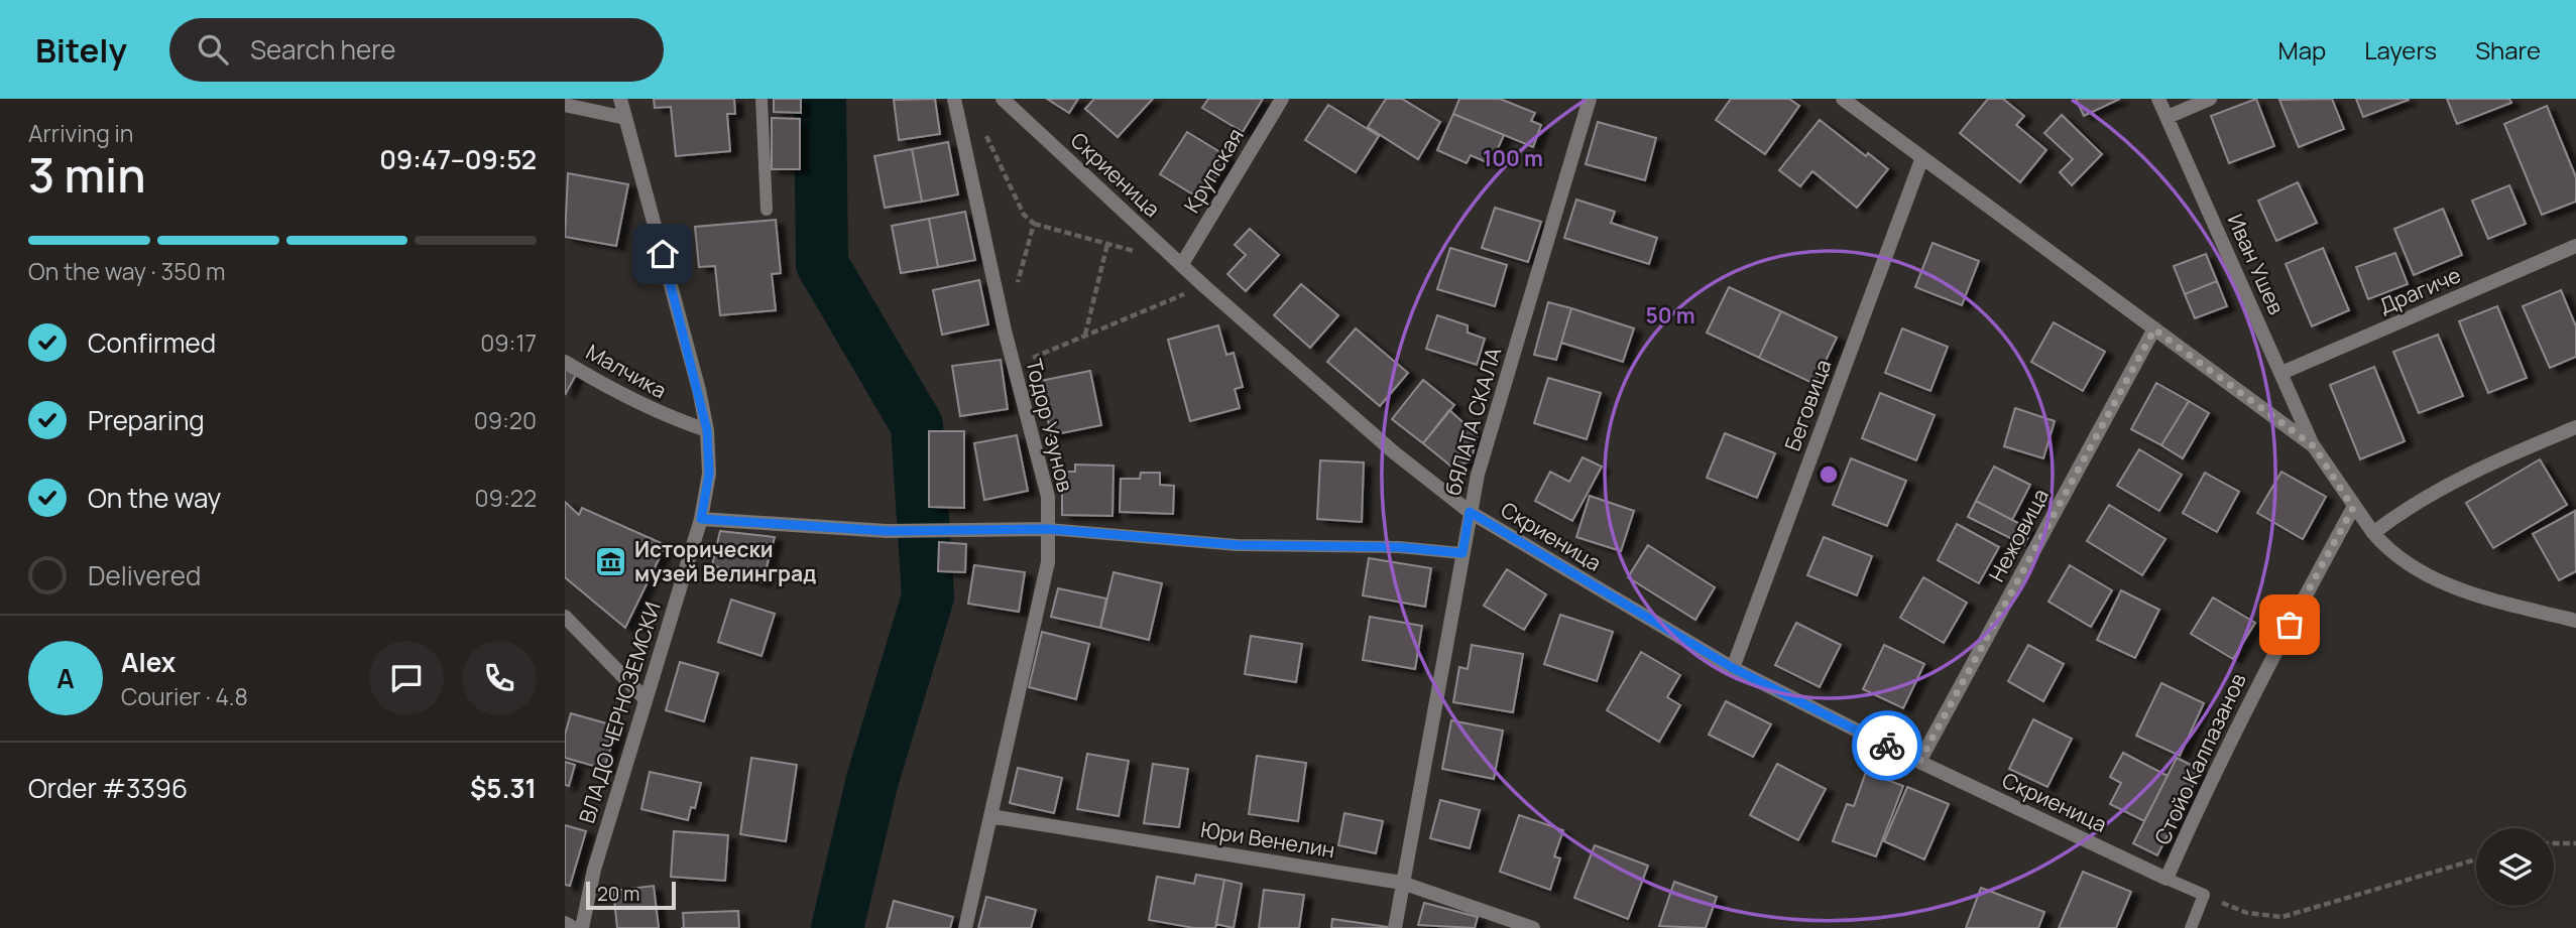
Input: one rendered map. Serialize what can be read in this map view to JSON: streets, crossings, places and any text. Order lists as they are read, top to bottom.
{
  "streets": {
    "street": [
      "Крупская",
      "Скриеница",
      "Иван Ушев",
      "Драгиче",
      "Малчика",
      "Беговица",
      "бЯЛАТА СКАЛА",
      "Тодор Узунов",
      "Нежовица",
      "ВЛАДО ЧЕРНОЗЕМСКИ",
      "Стойо Калпазанов",
      "Юри Венелин"
    ]
  },
  "crossings": [
    ["Крупская", "Скриеница"],
    ["Скриеница", "Беговица"],
    ["Скриеница", "бЯЛАТА СКАЛА"],
    ["Скриеница", "Нежовица"],
    ["Скриеница", "Стойо Калпазанов"],
    ["Иван Ушев", "Драгиче"],
    ["Малчика", "ВЛАДО ЧЕРНОЗЕМСКИ"],
    ["бЯЛАТА СКАЛА", "Юри Венелин"],
    ["Тодор Узунов", "Юри Венелин"]
  ],
  "places": {
    "museum": ["Исторически музей Велинград"]
  },
  "scale_bar": "20 m",
  "page": {
    "header": "Bitely",
    "search": "Search here",
    "nav": ["Map", "Layers", "Share"],
    "heading": ["3 min", "Arriving in", "09:47–09:52"],
    "panel": [
      "Alex",
      "Courier · 4.8",
      "Order #3396",
      "$5.31"
    ],
    "bar": "On the way · 350 m",
    "list": [
      ["Confirmed", "09:17"],
      ["Preparing", "09:20"],
      ["On the way", "09:22"],
      "Delivered"
    ],
    "round": "A",
    "scale": "20 m"
  },
  "rings": ["100 m", "50 m"]
}
